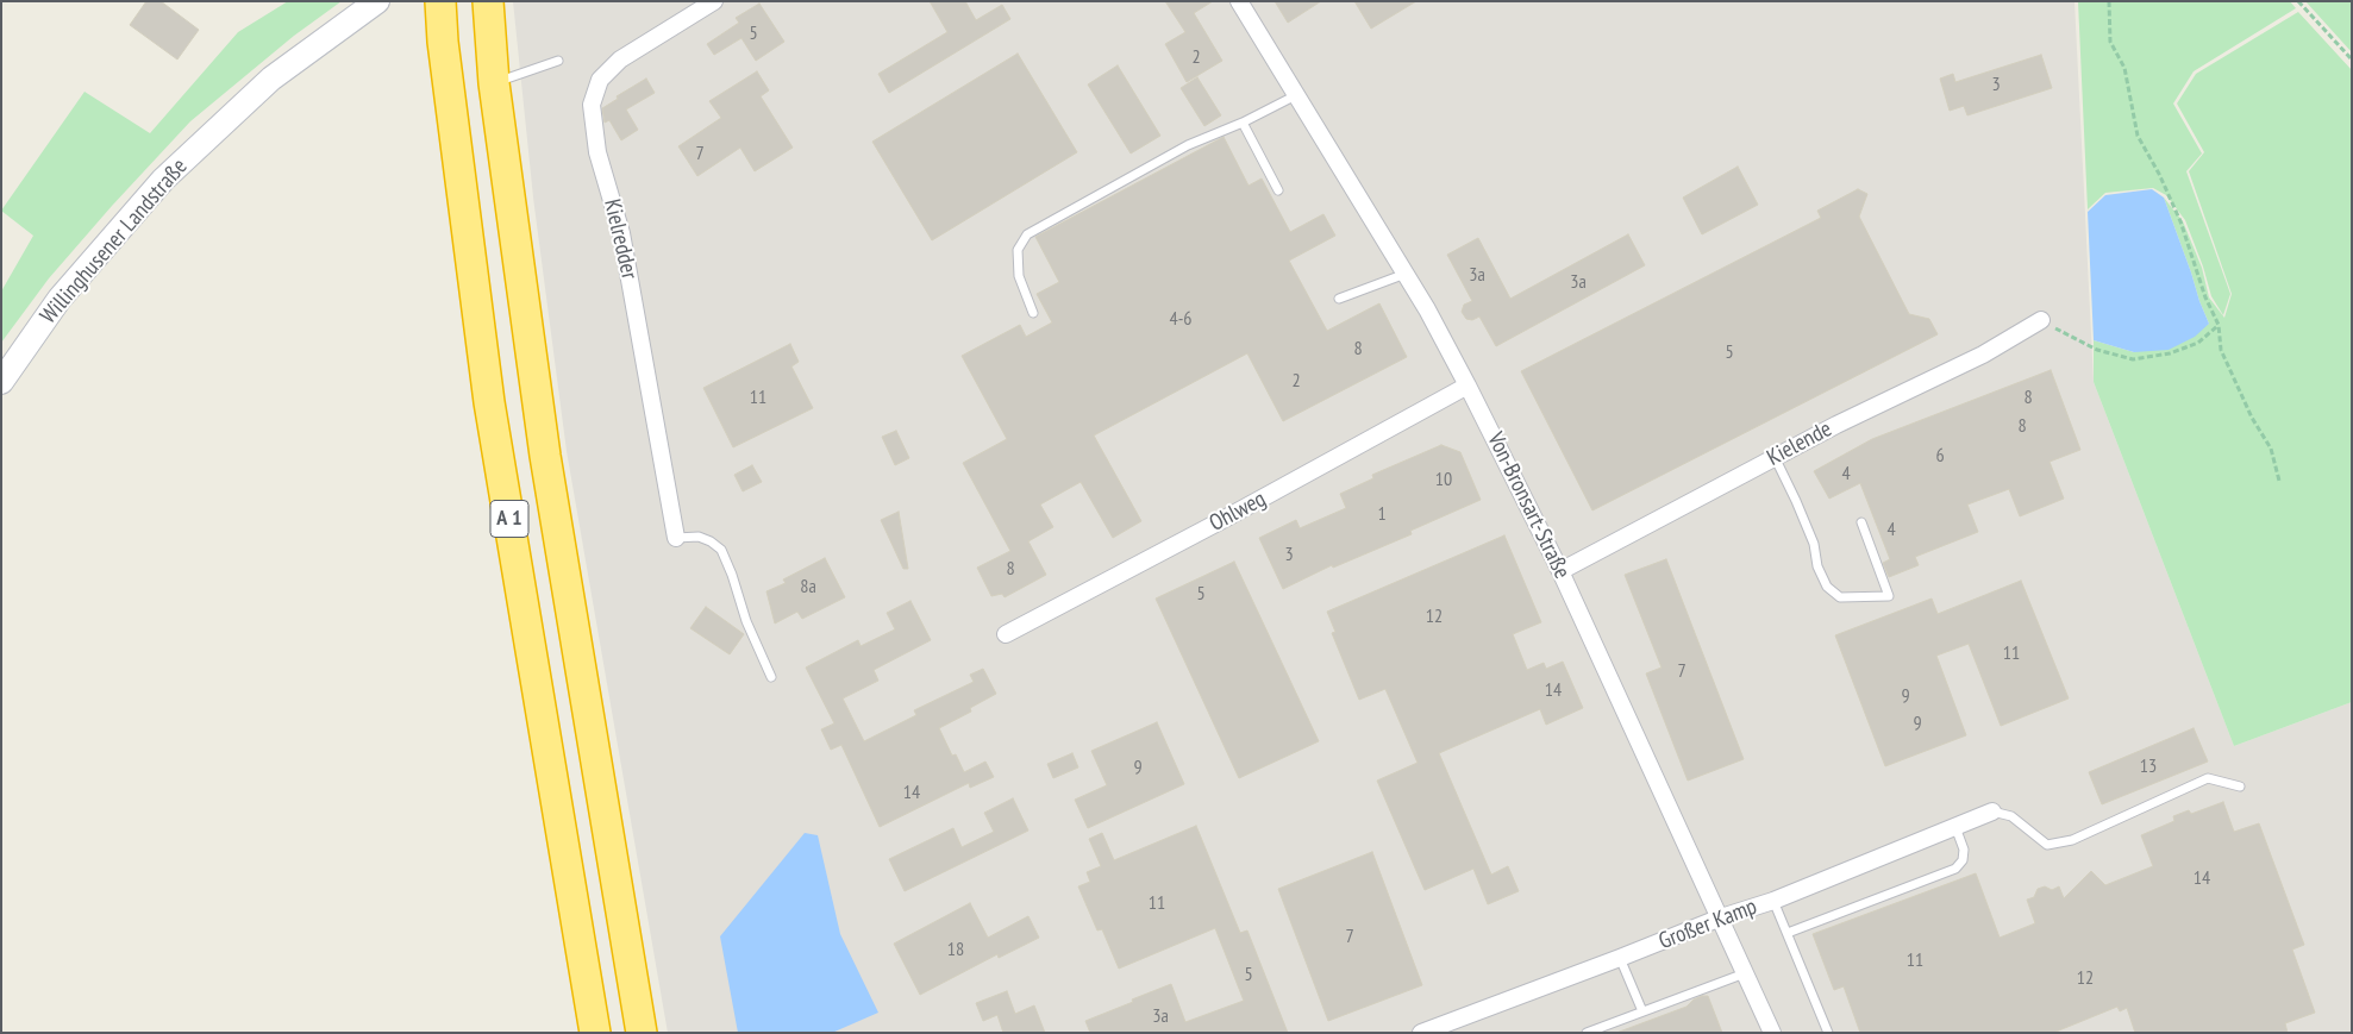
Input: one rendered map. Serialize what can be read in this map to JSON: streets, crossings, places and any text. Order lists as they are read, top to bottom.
{
  "streets": {
    "highway": ["A 1"],
    "main road": ["Willinghusener Landstraße"],
    "street": [
      "Kielredder",
      "Kielende",
      "Von-Bronsart-Straße",
      "Ohlweg",
      "Großer Kamp"
    ]
  },
  "crossings": [
    ["Kielende", "Von-Bronsart-Straße"],
    ["Von-Bronsart-Straße", "Ohlweg"],
    ["Von-Bronsart-Straße", "Großer Kamp"]
  ],
  "house_numbers": [
    "5",
    "2",
    "3",
    "7",
    "3a",
    "3a",
    "4-6",
    "8",
    "5",
    "2",
    "11",
    "8",
    "8",
    "6",
    "4",
    "10",
    "1",
    "4",
    "3",
    "8",
    "8a",
    "5",
    "12",
    "11",
    "7",
    "14",
    "9",
    "9",
    "13",
    "9",
    "14",
    "14",
    "11",
    "7",
    "18",
    "11",
    "5",
    "12",
    "3a"
  ]
}
